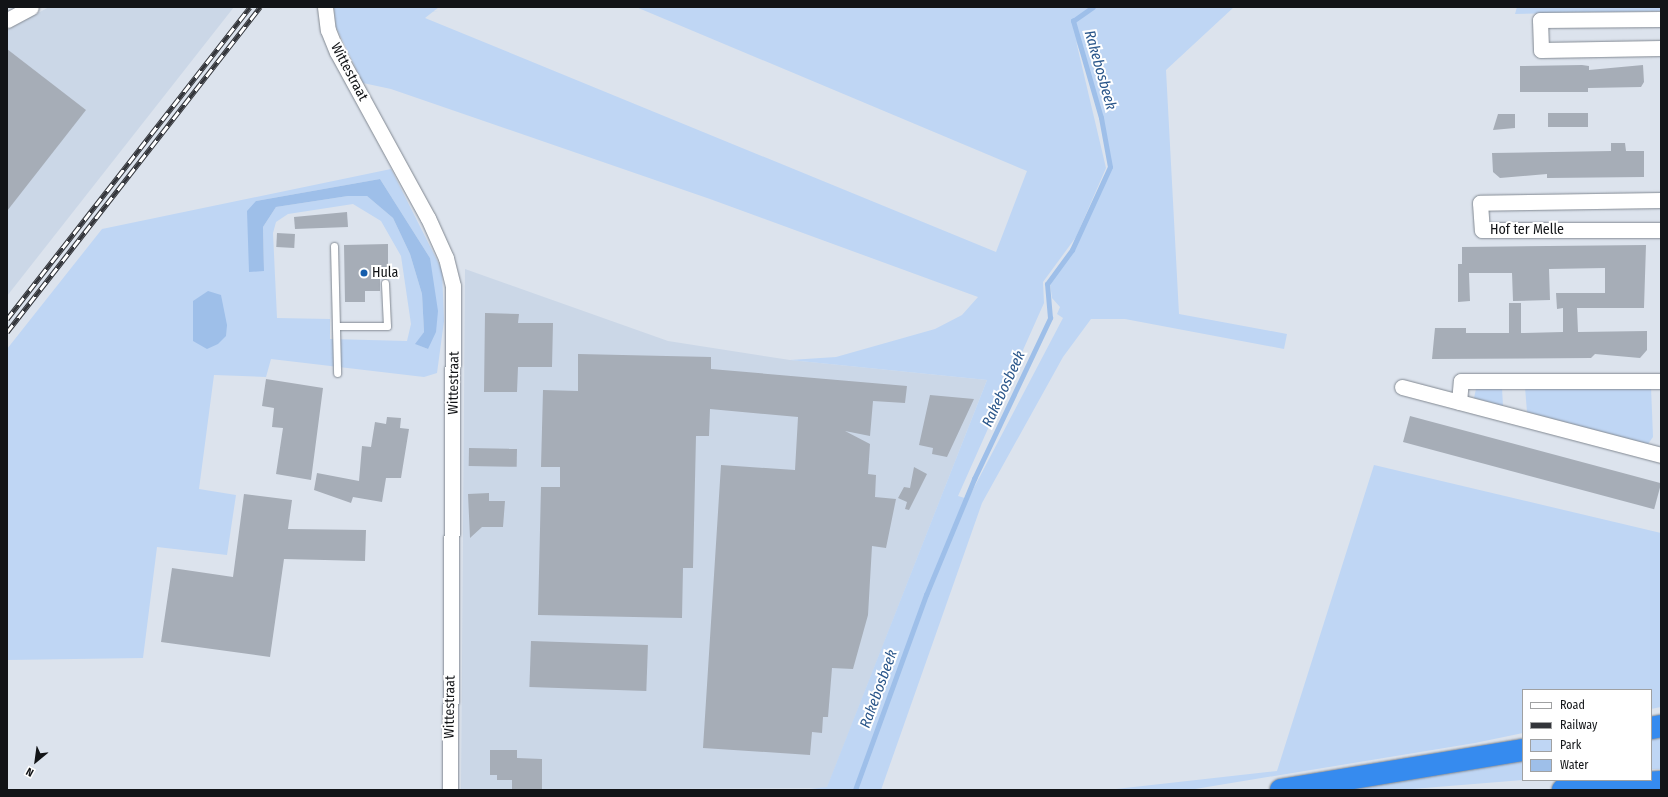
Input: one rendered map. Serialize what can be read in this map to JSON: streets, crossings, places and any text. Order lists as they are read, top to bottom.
{
  "streets": {
    "street": ["Wittestraat", "Hof ter Melle"]
  },
  "water": ["Rakebosbeek"],
  "places": ["Hula"],
  "legend": [
    "Road",
    "Railway",
    "Park",
    "Water"
  ],
  "north": "bottom left"
}
